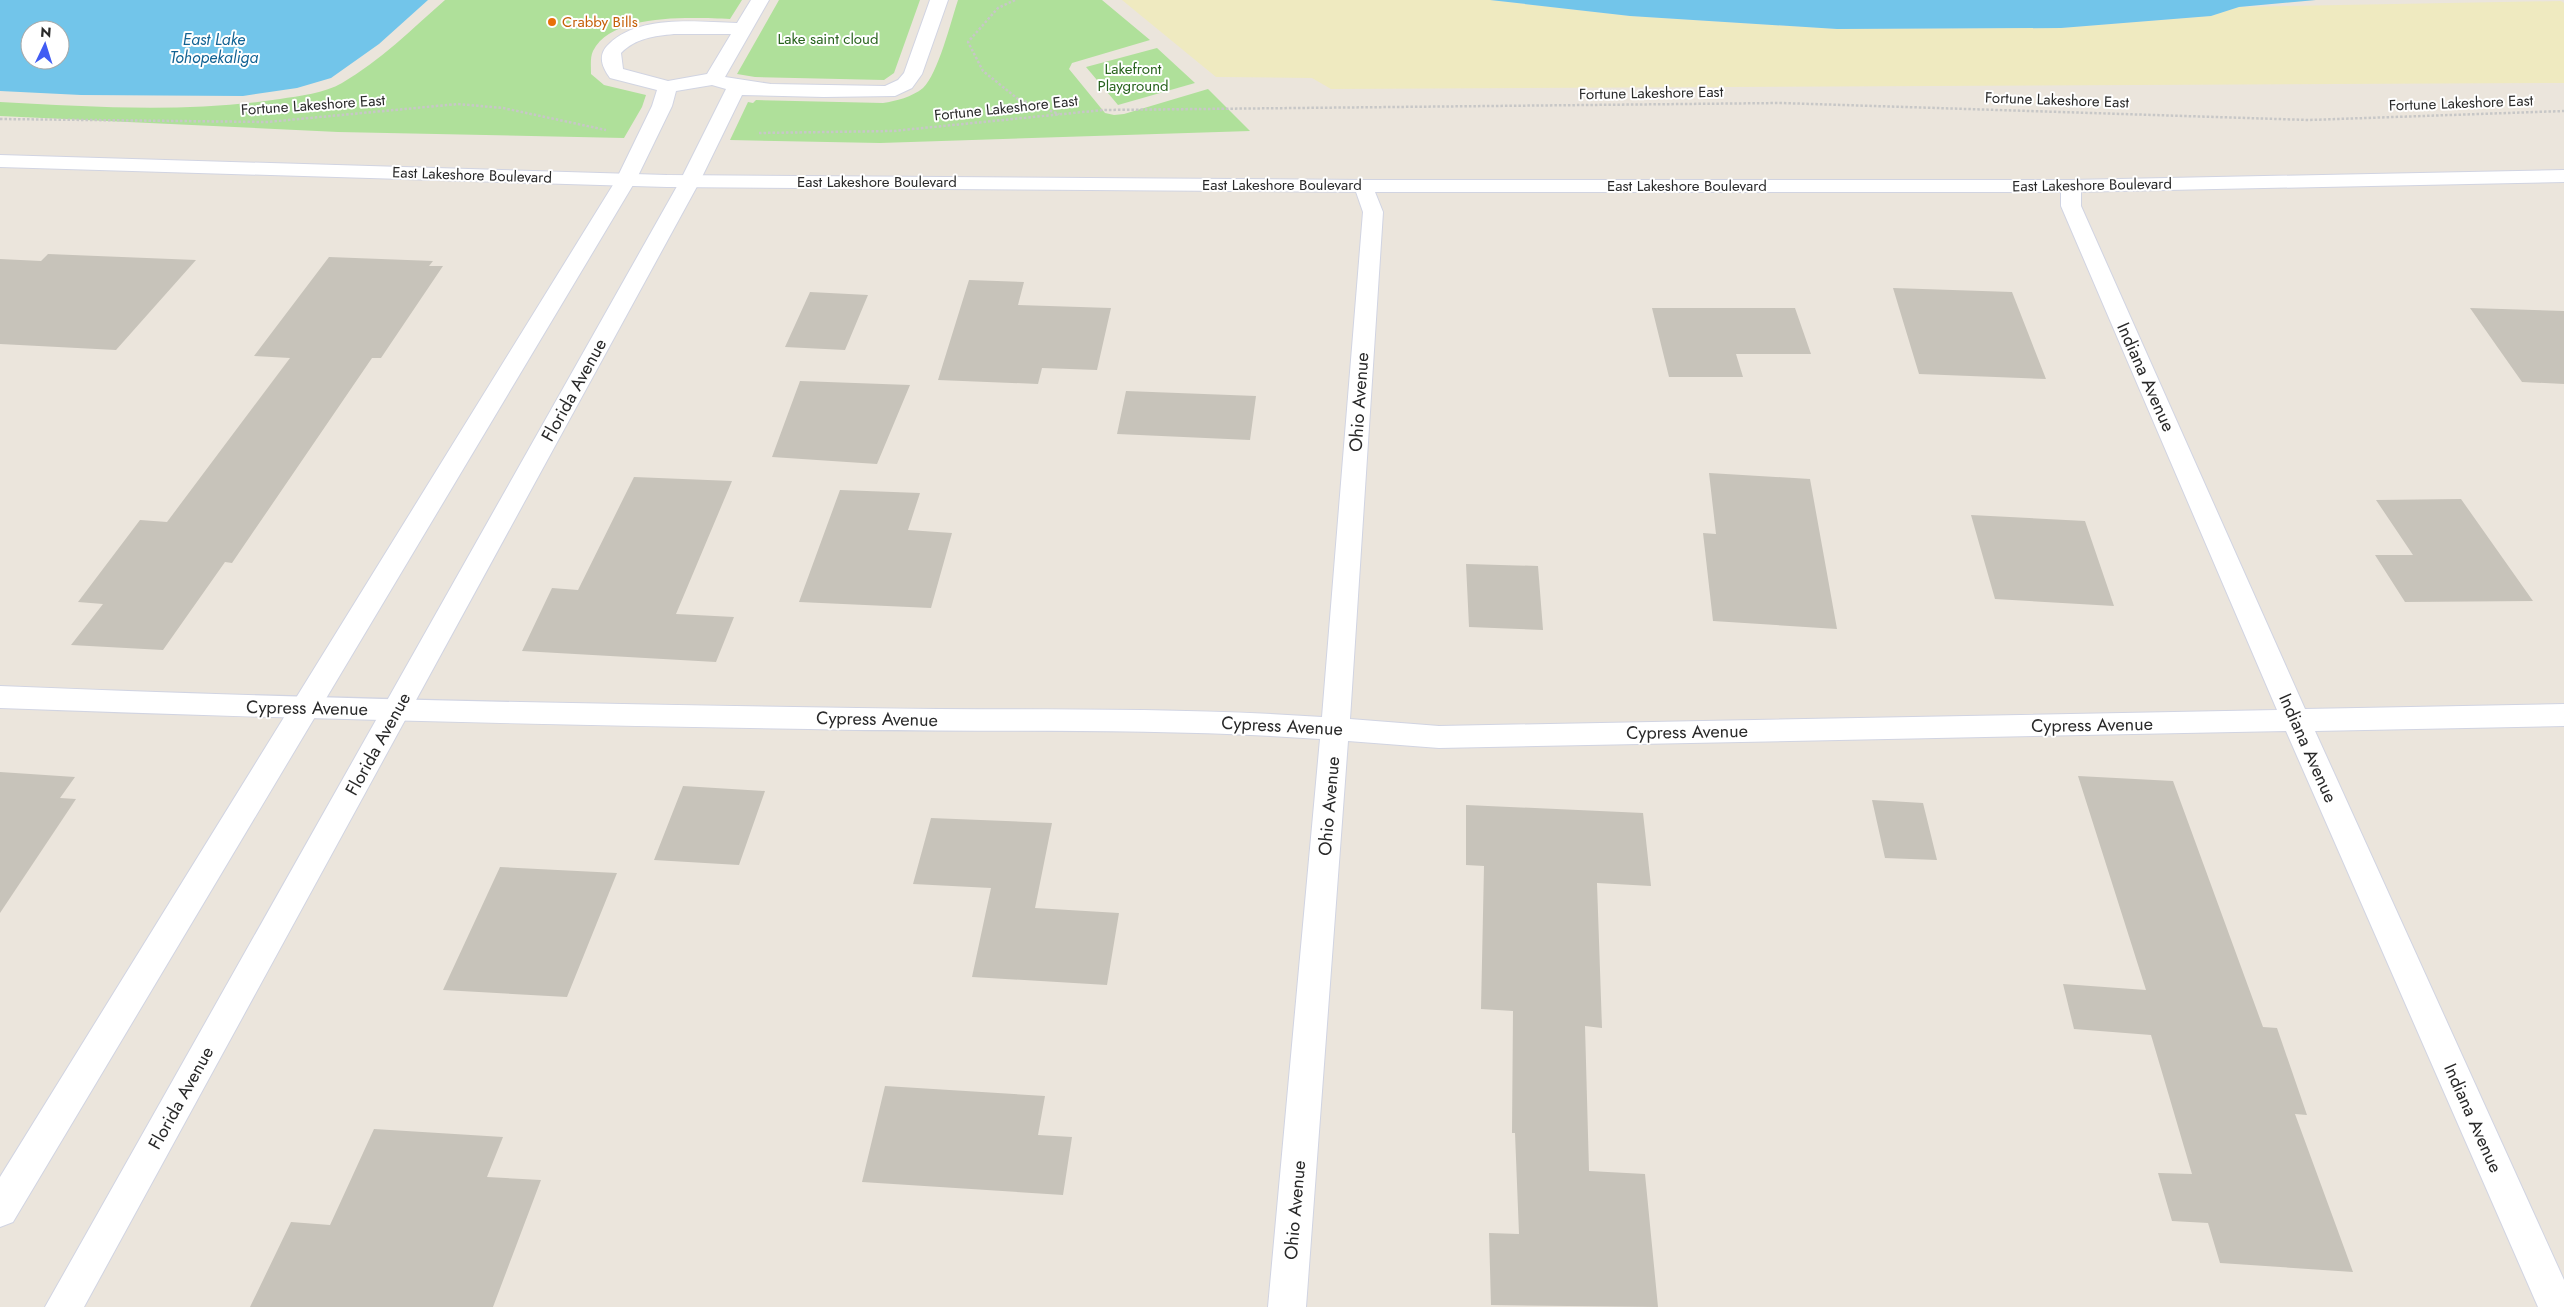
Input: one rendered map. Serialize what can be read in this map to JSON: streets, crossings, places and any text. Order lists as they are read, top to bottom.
{
  "streets": {
    "street": [
      "East Lakeshore Boulevard",
      "Indiana Avenue",
      "Florida Avenue",
      "Ohio Avenue",
      "Cypress Avenue"
    ],
    "path": ["Fortune Lakeshore East"]
  },
  "crossings": [
    ["East Lakeshore Boulevard", "Indiana Avenue"],
    ["East Lakeshore Boulevard", "Florida Avenue"],
    ["East Lakeshore Boulevard", "Ohio Avenue"],
    ["Indiana Avenue", "Cypress Avenue"],
    ["Florida Avenue", "Cypress Avenue"],
    ["Ohio Avenue", "Cypress Avenue"]
  ],
  "water": ["East Lake Tohopekaliga"],
  "parks": ["Lake saint cloud", "Lakefront Playground"],
  "places": ["Crabby Bills"],
  "north": "top"
}
